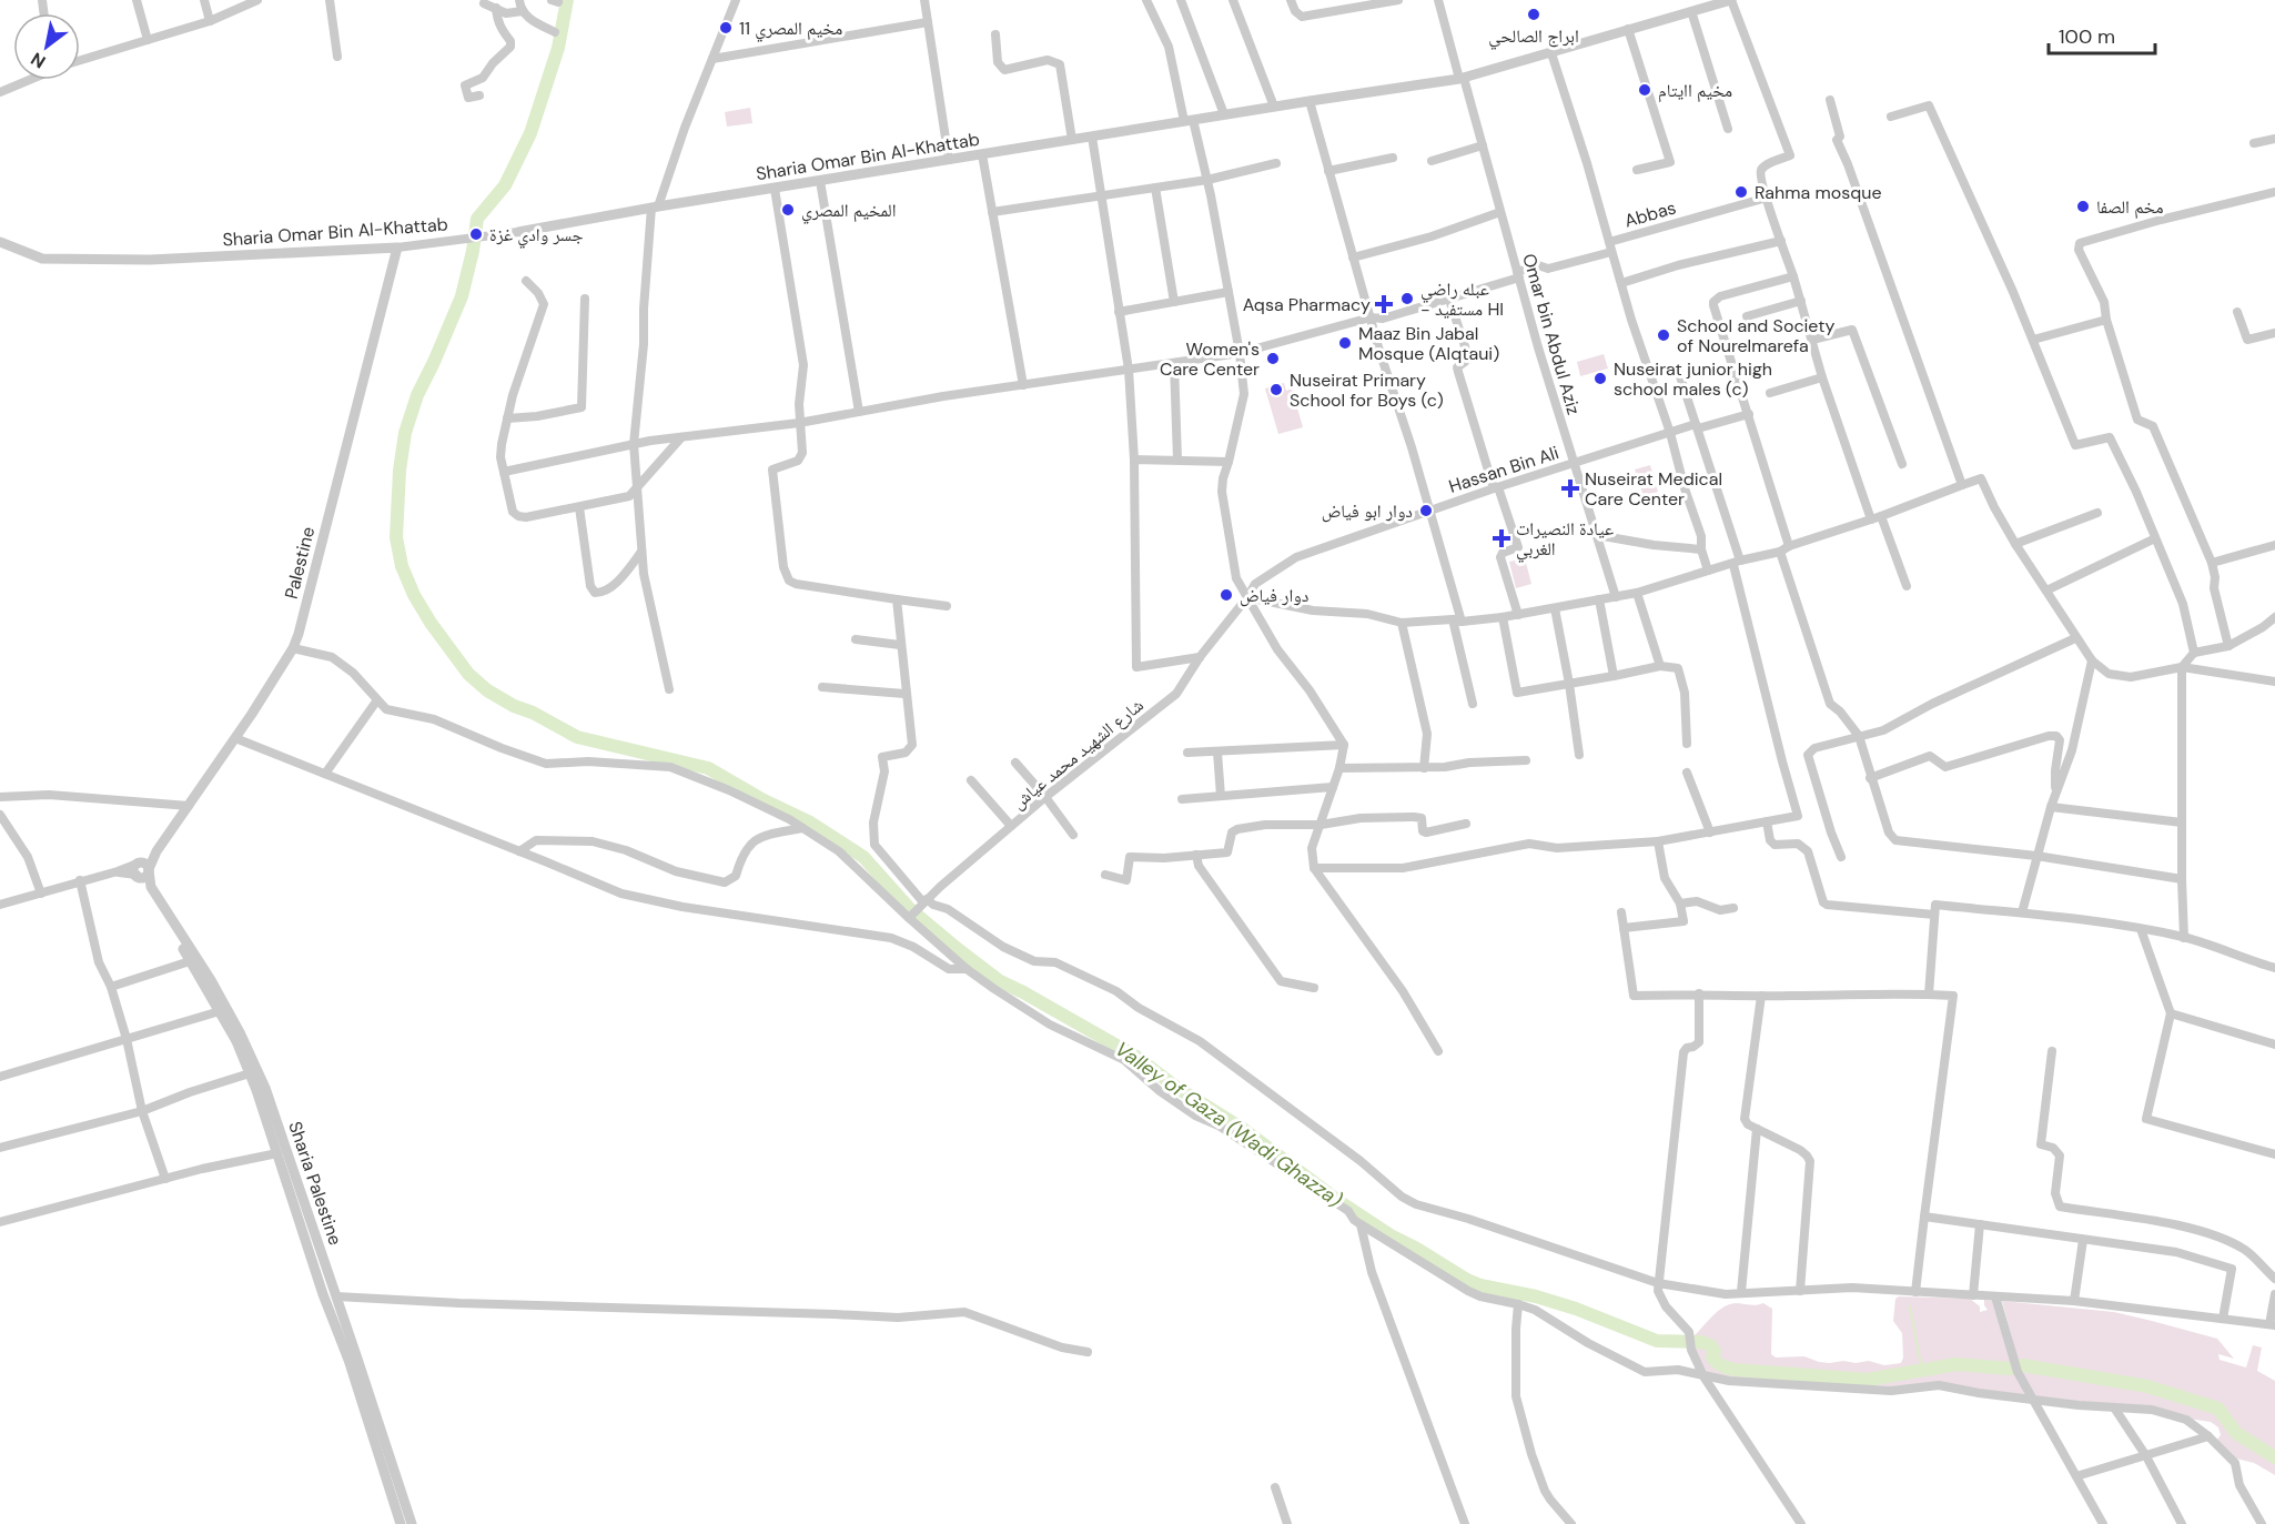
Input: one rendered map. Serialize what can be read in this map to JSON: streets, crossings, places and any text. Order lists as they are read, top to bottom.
{
  "streets": {
    "street": [
      "Sharia Omar Bin Al-Khattab",
      "Abbas",
      "Omar bin Abdul Aziz",
      "Hassan Bin Ali",
      "Palestine",
      "شارع الشهيد محمد عياش",
      "Sharia Palestine"
    ]
  },
  "crossings": [
    ["Sharia Omar Bin Al-Khattab", "Omar bin Abdul Aziz"],
    ["Sharia Omar Bin Al-Khattab", "Palestine"],
    ["Abbas", "Omar bin Abdul Aziz"],
    ["Omar bin Abdul Aziz", "Hassan Bin Ali"],
    ["Hassan Bin Ali", "شارع الشهيد محمد عياش"],
    ["Palestine", "Sharia Palestine"]
  ],
  "water": ["Valley of Gaza (Wadi Ghazza)"],
  "places": {
    "other": [
      "ابراج الصالحي",
      "مخيم المصري 11",
      "مخيم اايتام",
      "Rahma mosque",
      "مخم الصفا",
      "المخيم المصري",
      "جسر وادي غزة",
      "عبله راضي - مستفيد HI",
      "School and Society of Nourelmarefa",
      "Maaz Bin Jabal Mosque (Alqtaui)",
      "Women's Care Center",
      "Nuseirat junior high school males (c)",
      "Nuseirat Primary School for Boys (c)",
      "دوار ابو فياض",
      "دوار فياض"
    ],
    "health": ["Aqsa Pharmacy", "Nuseirat Medical Care Center", "عيادة النصيرات الغربي"]
  },
  "scale_bar": "100 m",
  "north": "bottom left"
}
